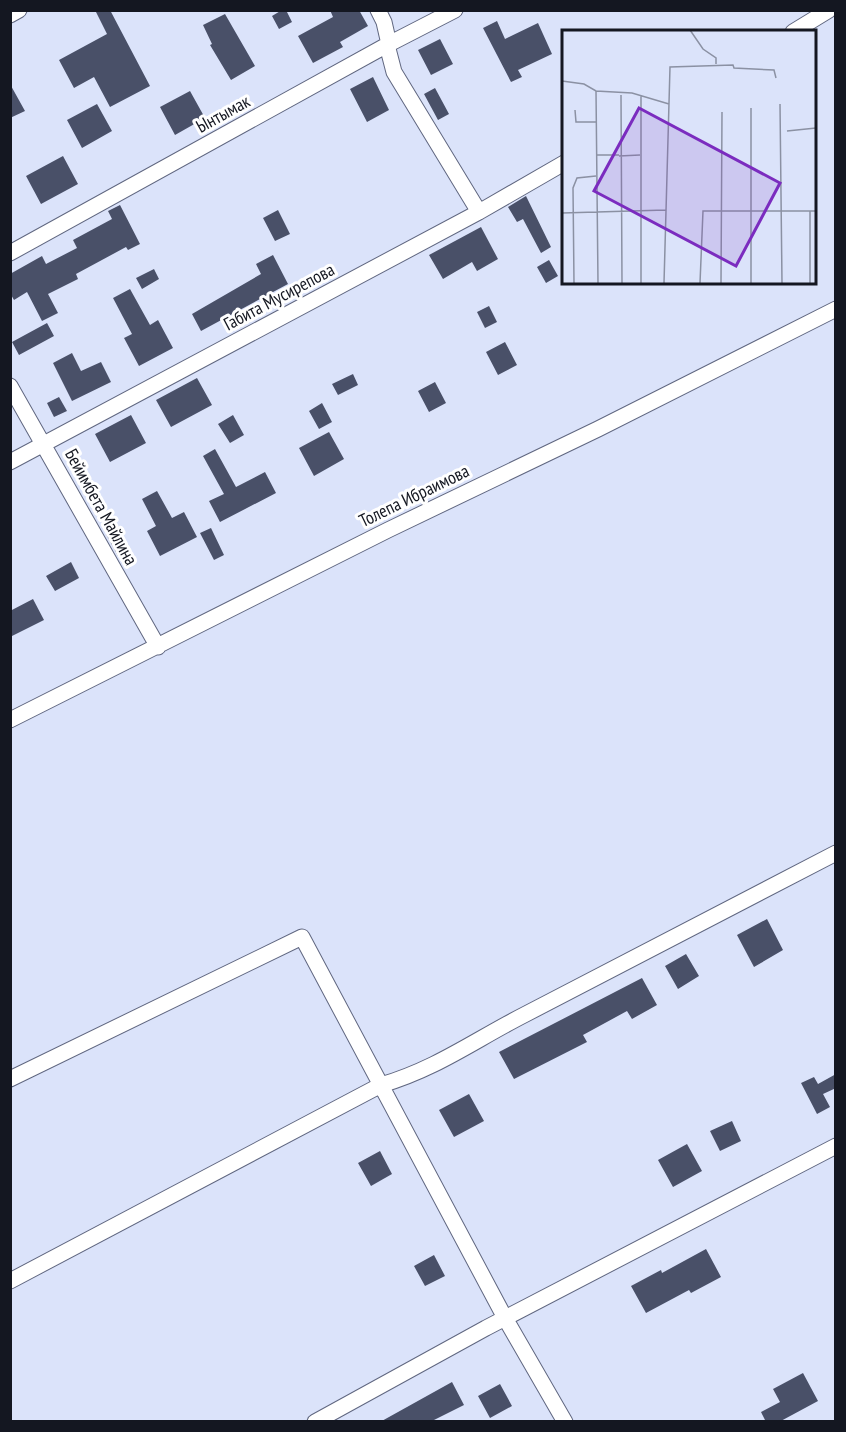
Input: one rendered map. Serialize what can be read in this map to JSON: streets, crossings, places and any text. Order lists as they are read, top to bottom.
{
  "streets": {
    "street": [
      "Ынтымак",
      "Габита Мусирепова",
      "Толепа Ибраимова",
      "Бейимбета Майлина"
    ]
  },
  "crossings": [
    ["Габита Мусирепова", "Бейимбета Майлина"],
    ["Толепа Ибраимова", "Бейимбета Майлина"]
  ]
}
